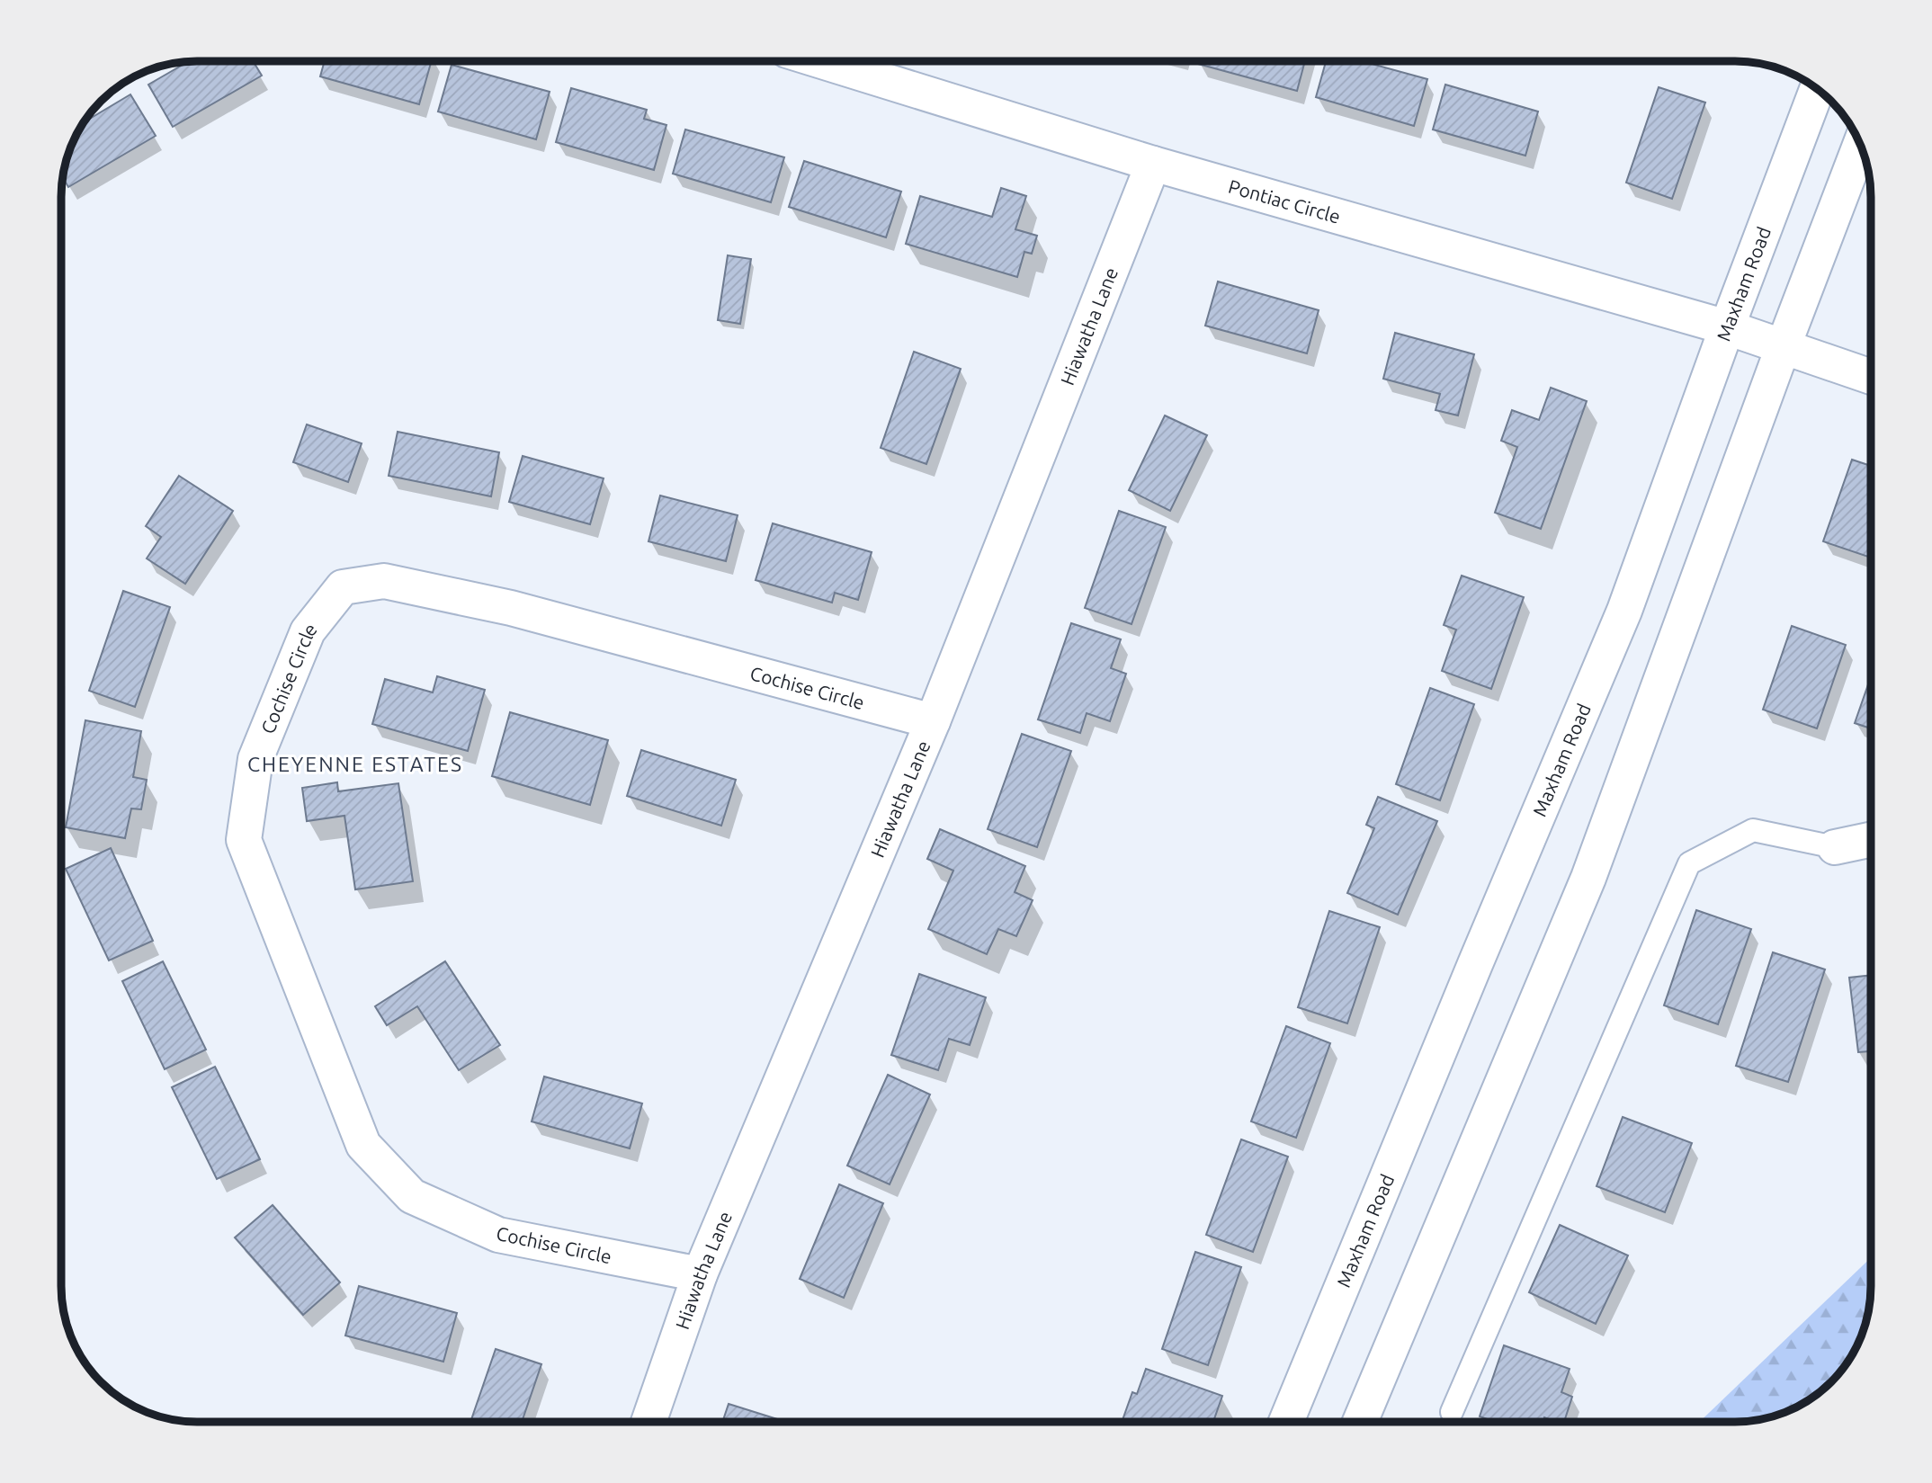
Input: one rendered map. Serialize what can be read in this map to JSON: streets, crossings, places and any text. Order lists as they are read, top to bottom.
{
  "streets": {
    "street": [
      "Pontiac Circle",
      "Maxham Road",
      "Hiawatha Lane",
      "Cochise Circle"
    ]
  },
  "crossings": [
    ["Pontiac Circle", "Maxham Road"],
    ["Pontiac Circle", "Hiawatha Lane"],
    ["Hiawatha Lane", "Cochise Circle"]
  ],
  "districts": ["CHEYENNE ESTATES"]
}
